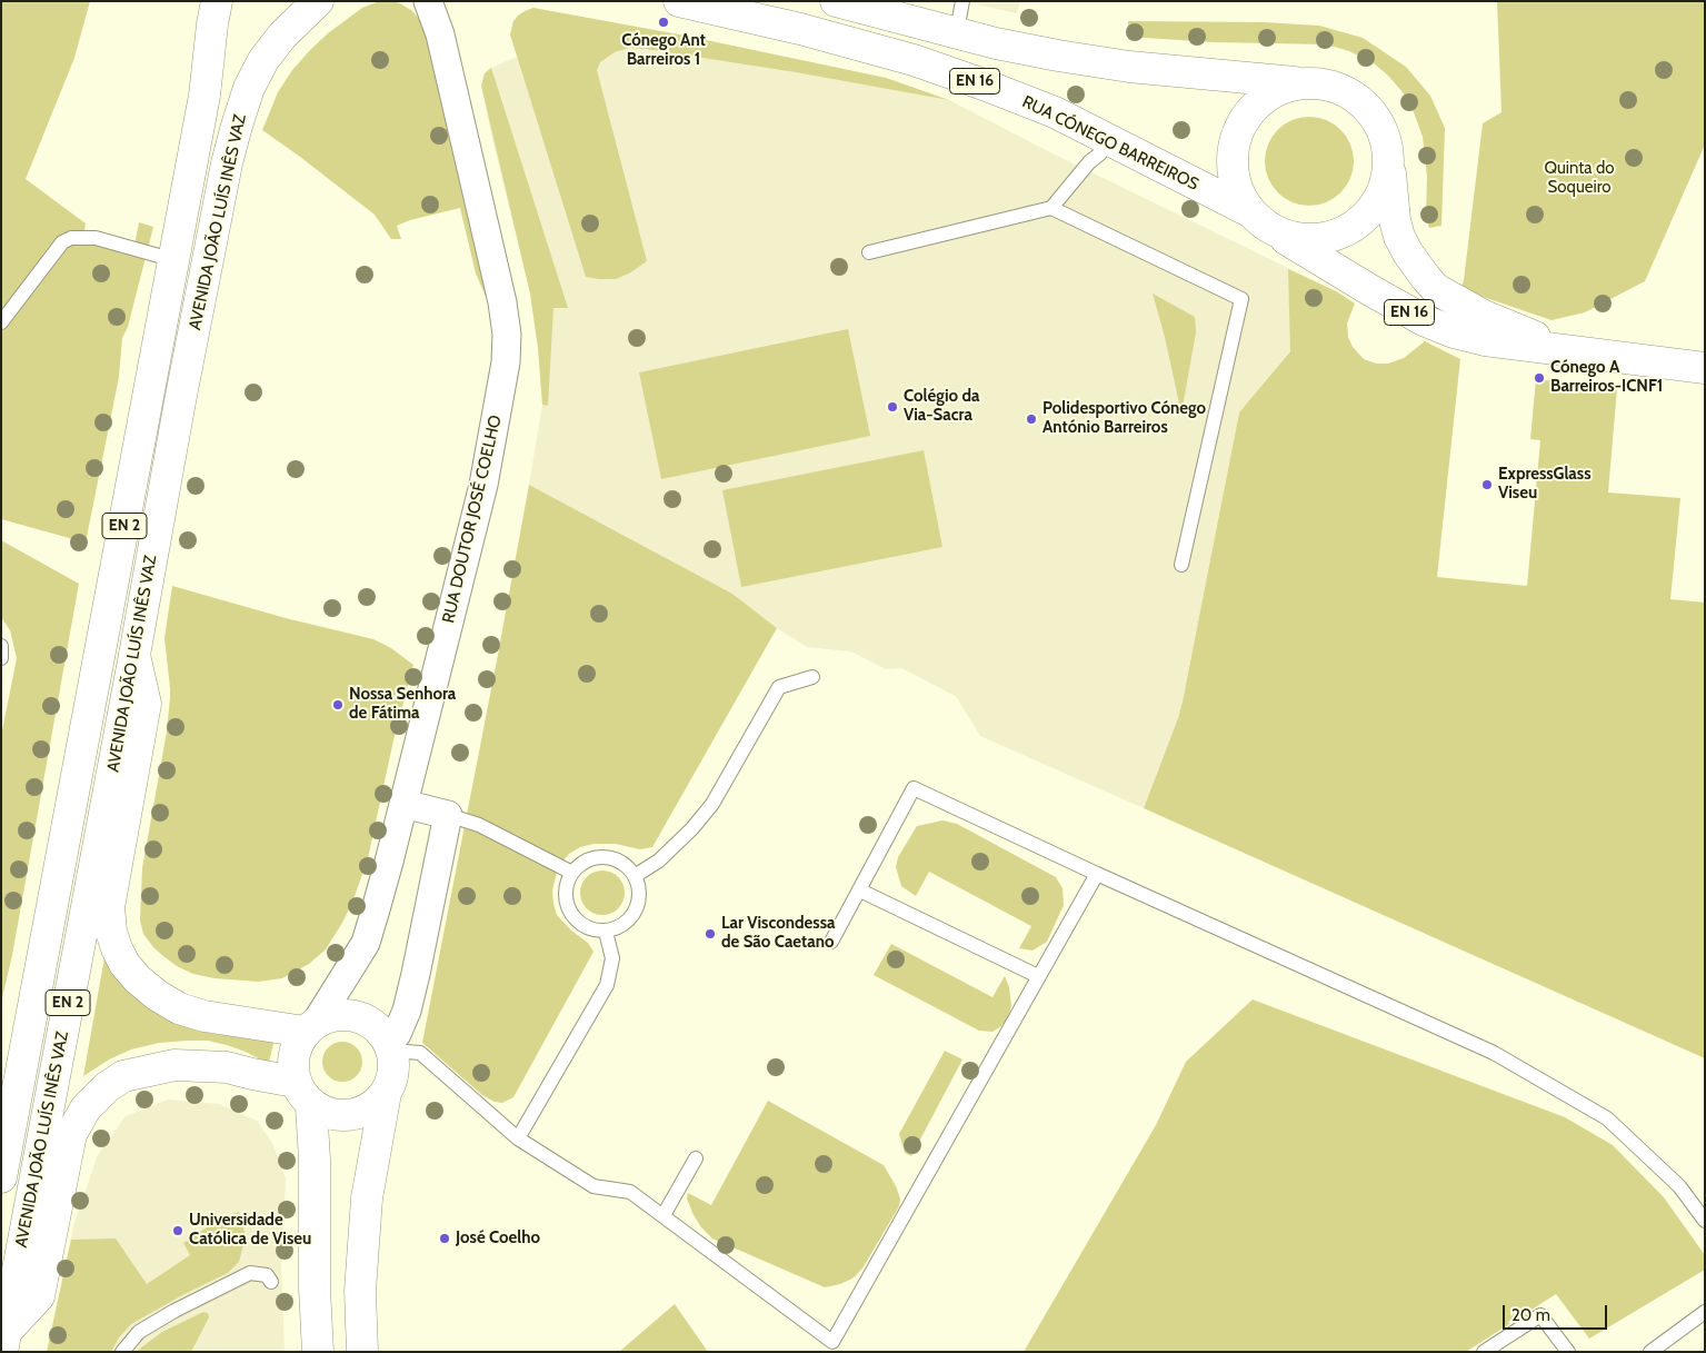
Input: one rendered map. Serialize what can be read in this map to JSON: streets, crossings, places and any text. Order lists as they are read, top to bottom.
{
  "streets": {
    "main road": [
      "EN 16",
      "RUA CÓNEGO BARREIROS",
      "AVENIDA JOÃO LUÍS INÊS VAZ",
      "EN 2"
    ],
    "street": ["RUA DOUTOR JOSÉ COELHO"]
  },
  "crossings": [
    ["EN 16", "RUA CÓNEGO BARREIROS"]
  ],
  "parks": ["Quinta do Soqueiro"],
  "places": [
    "Cónego Ant Barreiros 1",
    "Cónego A Barreiros-ICNF1",
    "Colégio da Via-Sacra",
    "Polidesportivo Cónego António Barreiros",
    "ExpressGlass Viseu",
    "Nossa Senhora de Fátima",
    "Lar Viscondessa de São Caetano",
    "Universidade Católica de Viseu",
    "José Coelho"
  ],
  "scale_bar": "20 m"
}
